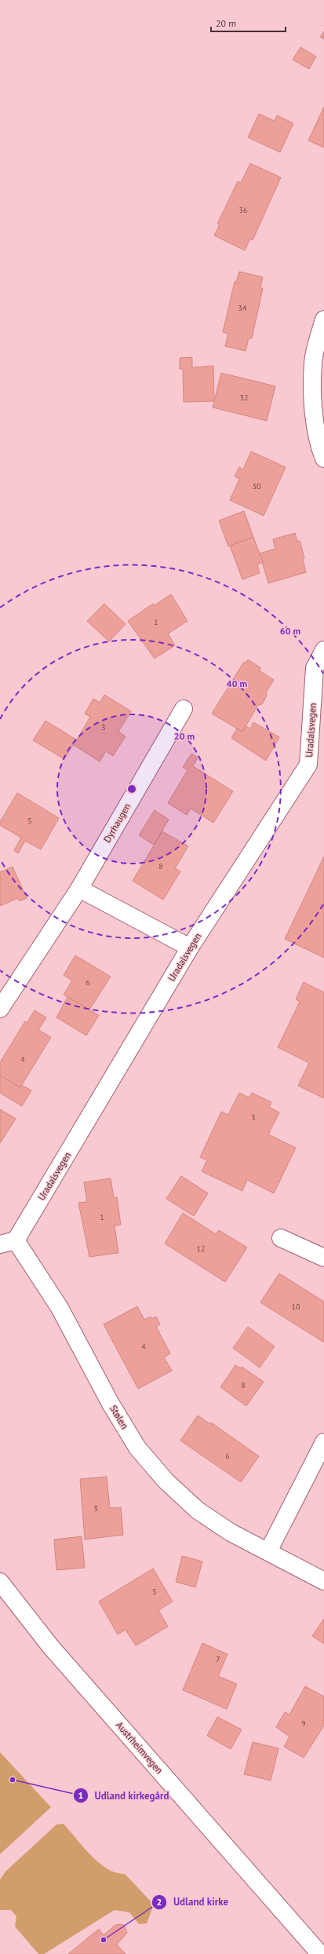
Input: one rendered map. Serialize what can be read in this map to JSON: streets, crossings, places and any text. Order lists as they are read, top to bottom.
{
  "streets": {
    "street": [
      "Uradalsvegen",
      "Dyrhaugen",
      "Stølen",
      "Austrheimvegen"
    ]
  },
  "crossings": [
    ["Uradalsvegen", "Stølen"]
  ],
  "places": ["Udland kirkegård", "Udland kirke"],
  "house_numbers": [
    "36",
    "34",
    "32",
    "30",
    "1",
    "3",
    "5",
    "8",
    "6",
    "4",
    "3",
    "1",
    "12",
    "10",
    "4",
    "8",
    "6",
    "3",
    "5",
    "7",
    "9"
  ],
  "scale_bar": "20 m",
  "rings": ["60 m", "40 m", "20 m"]
}
